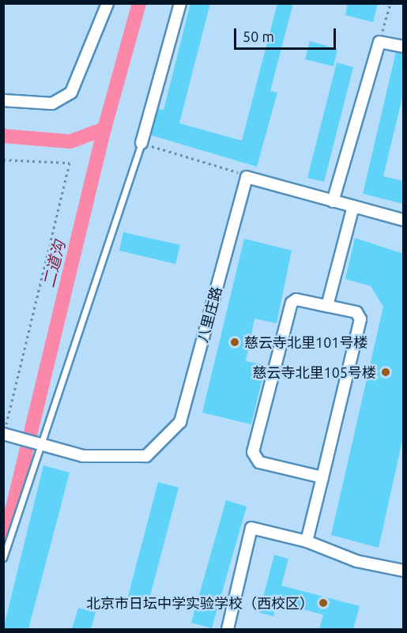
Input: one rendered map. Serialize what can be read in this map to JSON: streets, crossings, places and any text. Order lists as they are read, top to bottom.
{
  "streets": {
    "street": ["八里庄路"]
  },
  "water": ["二道沟"],
  "places": ["慈云寺北里101号楼", "慈云寺北里105号楼", "北京市日坛中学实验学校（西校区）"],
  "scale_bar": "50 m"
}
